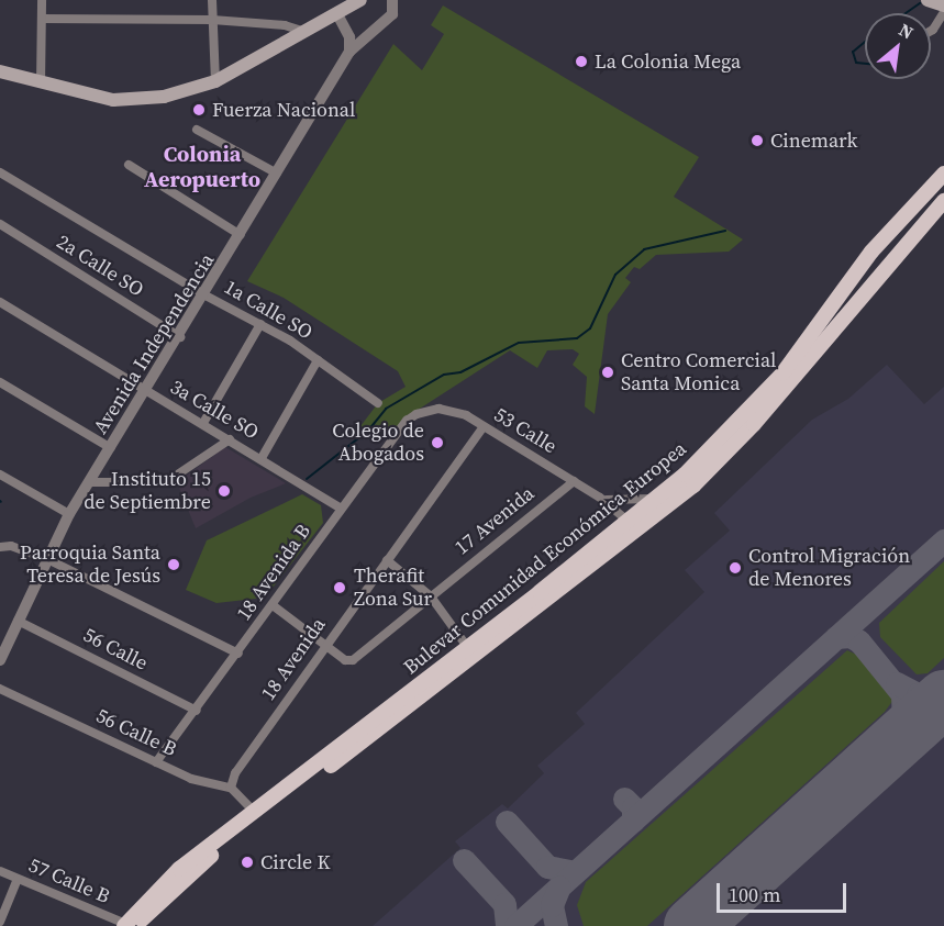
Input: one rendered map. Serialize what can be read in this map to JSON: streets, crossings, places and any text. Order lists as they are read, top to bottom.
{
  "streets": {
    "main road": ["Bulevar Comunidad Económica Europea"],
    "street": [
      "2a Calle SO",
      "1a Calle SO",
      "Avenida Independencia",
      "3a Calle SO",
      "53 Calle",
      "17 Avenida",
      "18 Avenida B",
      "56 Calle",
      "18 Avenida",
      "56 Calle B",
      "57 Calle B"
    ]
  },
  "crossings": [
    ["2a Calle SO", "Avenida Independencia"],
    ["1a Calle SO", "Avenida Independencia"],
    ["Avenida Independencia", "3a Calle SO"],
    ["Avenida Independencia", "56 Calle"],
    ["3a Calle SO", "18 Avenida B"],
    ["53 Calle", "17 Avenida"],
    ["53 Calle", "Bulevar Comunidad Económica Europea"],
    ["53 Calle", "18 Avenida B"],
    ["53 Calle", "18 Avenida"],
    ["17 Avenida", "18 Avenida"],
    ["Bulevar Comunidad Económica Europea", "57 Calle B"],
    ["18 Avenida B", "56 Calle"],
    ["18 Avenida B", "56 Calle B"],
    ["18 Avenida", "56 Calle B"]
  ],
  "districts": ["Colonia Aeropuerto"],
  "places": [
    "La Colonia Mega",
    "Fuerza Nacional",
    "Cinemark",
    "Centro Comercial Santa Monica",
    "Colegio de Abogados",
    "Instituto 15 de Septiembre",
    "Parroquia Santa Teresa de Jesús",
    "Control Migración de Menores",
    "Therafit Zona Sur",
    "Circle K"
  ],
  "scale_bar": "100 m",
  "north": "top right"
}
